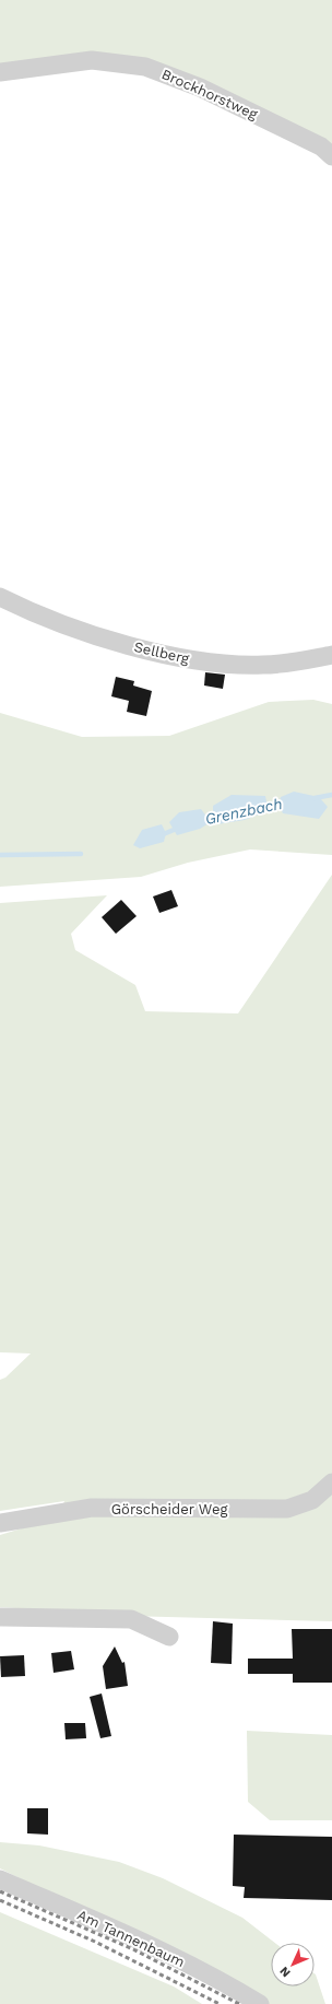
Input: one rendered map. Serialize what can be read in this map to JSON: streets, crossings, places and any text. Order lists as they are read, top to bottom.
{
  "streets": {
    "street": [
      "Brockhorstweg",
      "Sellberg",
      "Görscheider Weg",
      "Am Tannenbaum"
    ]
  },
  "water": ["Grenzbach"],
  "north": "bottom left"
}
